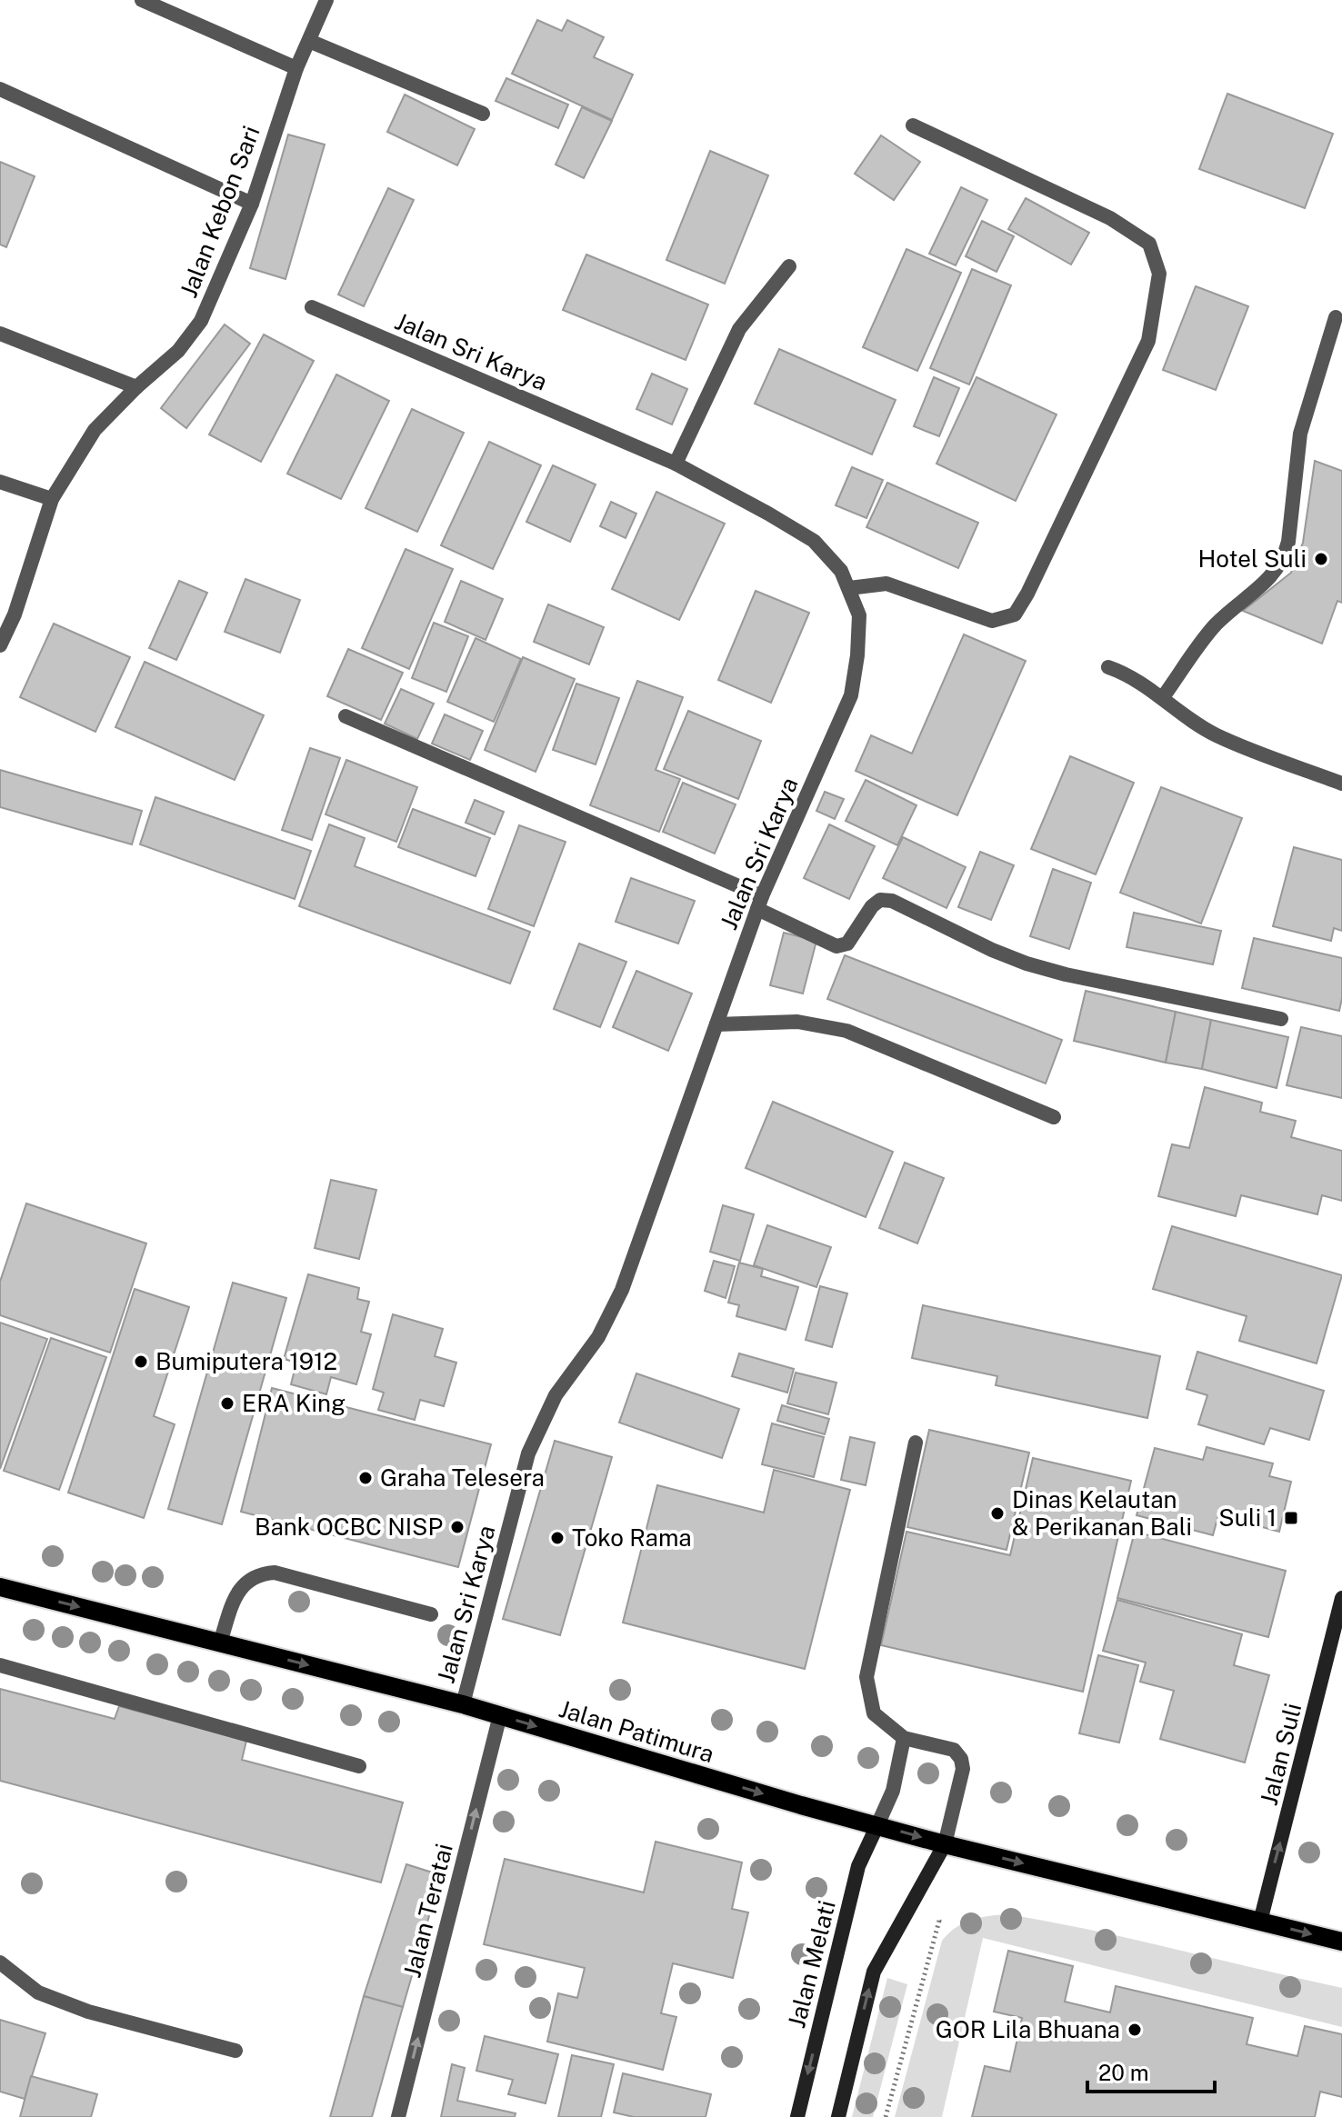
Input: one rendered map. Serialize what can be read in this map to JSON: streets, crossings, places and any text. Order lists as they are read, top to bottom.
{
  "streets": {
    "main road": ["Jalan Patimura"],
    "street": [
      "Jalan Kebon Sari",
      "Jalan Sri Karya",
      "Jalan Suli",
      "Jalan Teratai",
      "Jalan Melati"
    ]
  },
  "crossings": [
    ["Jalan Sri Karya", "Jalan Patimura"],
    ["Jalan Patimura", "Jalan Suli"],
    ["Jalan Patimura", "Jalan Teratai"],
    ["Jalan Patimura", "Jalan Melati"]
  ],
  "one_way": ["Jalan Patimura", "Jalan Suli", "Jalan Teratai"],
  "places": {
    "other": [
      "Hotel Suli",
      "Bumiputera 1912",
      "ERA King",
      "Graha Telesera",
      "Dinas Kelautan & Perikanan Bali",
      "Bank OCBC NISP",
      "Toko Rama",
      "GOR Lila Bhuana"
    ],
    "transit": ["Suli 1"]
  },
  "scale_bar": "20 m"
}
